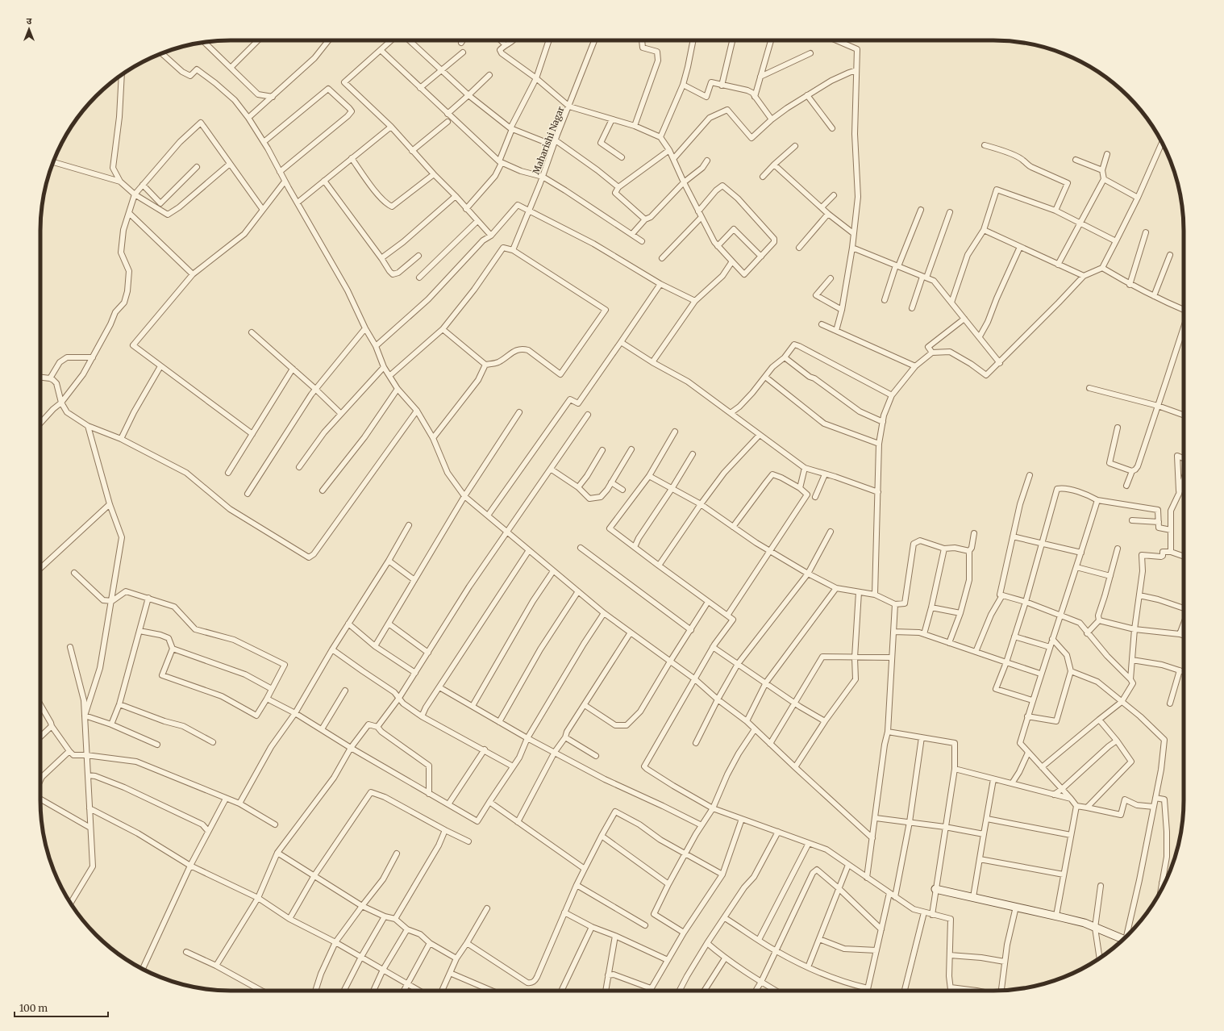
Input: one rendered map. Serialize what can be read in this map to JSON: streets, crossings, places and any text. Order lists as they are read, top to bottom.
{
  "streets": {
    "street": ["Maharishi Nagar"]
  },
  "scale_bar": "100 m",
  "north": "top"
}
